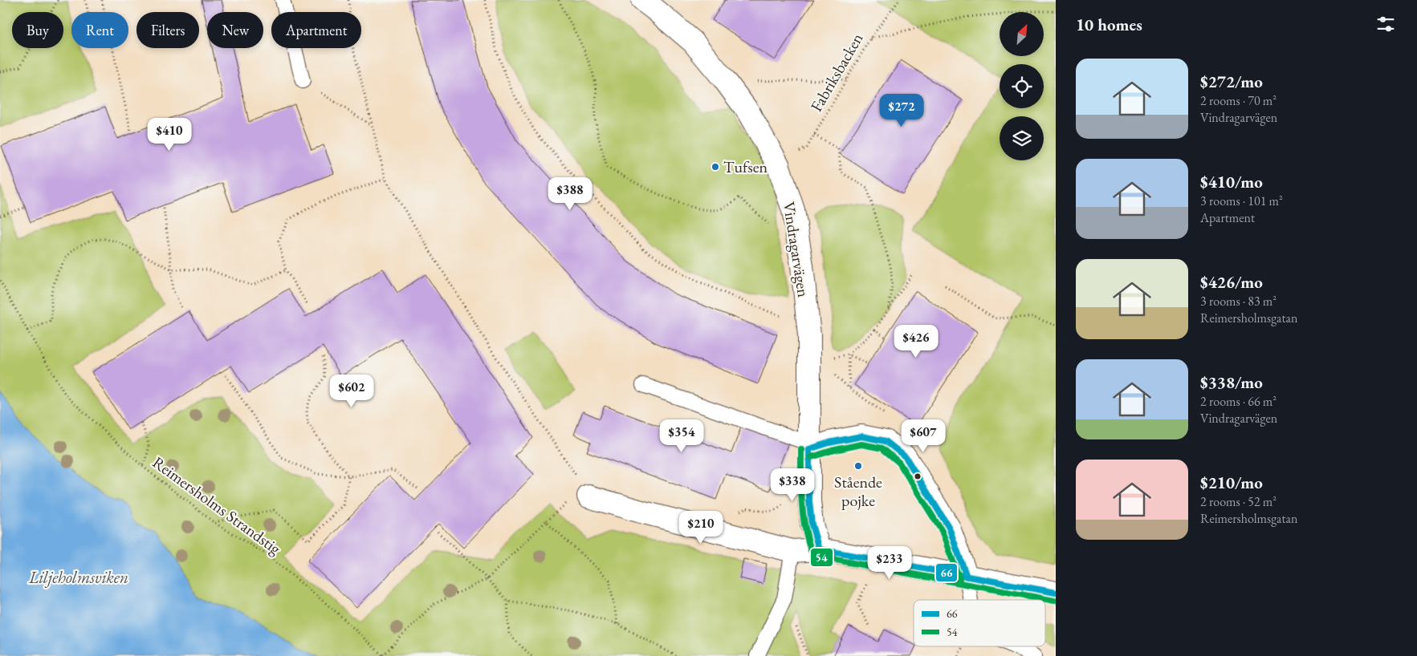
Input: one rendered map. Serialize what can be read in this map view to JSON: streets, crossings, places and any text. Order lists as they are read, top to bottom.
{
  "streets": {
    "street": ["Vindragarvägen"],
    "path": ["Fabriksbacken", "Reimersholms Strandstig"]
  },
  "water": ["Liljeholmsviken"],
  "places": ["Tufsen", "Stående pojke"],
  "lines": ["transit line 66", "transit line 54"],
  "legend": ["66", "54"],
  "north": "top right",
  "page": {
    "heading": "10 homes",
    "chip": [
      "Buy",
      "Rent",
      "Filters",
      "New",
      "Apartment"
    ],
    "list": [
      {
        "name": "$272/mo",
        "note": "2 rooms · 70 m² · Vindragarvägen"
      },
      {
        "name": "$410/mo",
        "note": "3 rooms · 101 m² · Apartment"
      },
      {
        "name": "$426/mo",
        "note": "3 rooms · 83 m² · Reimersholmsgatan"
      },
      {
        "name": "$338/mo",
        "note": "2 rooms · 66 m² · Vindragarvägen"
      },
      {
        "name": "$210/mo",
        "note": "2 rooms · 52 m² · Reimersholmsgatan"
      }
    ],
    "price": [
      "$272",
      "$410",
      "$388",
      "$426",
      "$602",
      "$354",
      "$607",
      "$338",
      "$210",
      "$233"
    ]
  }
}
